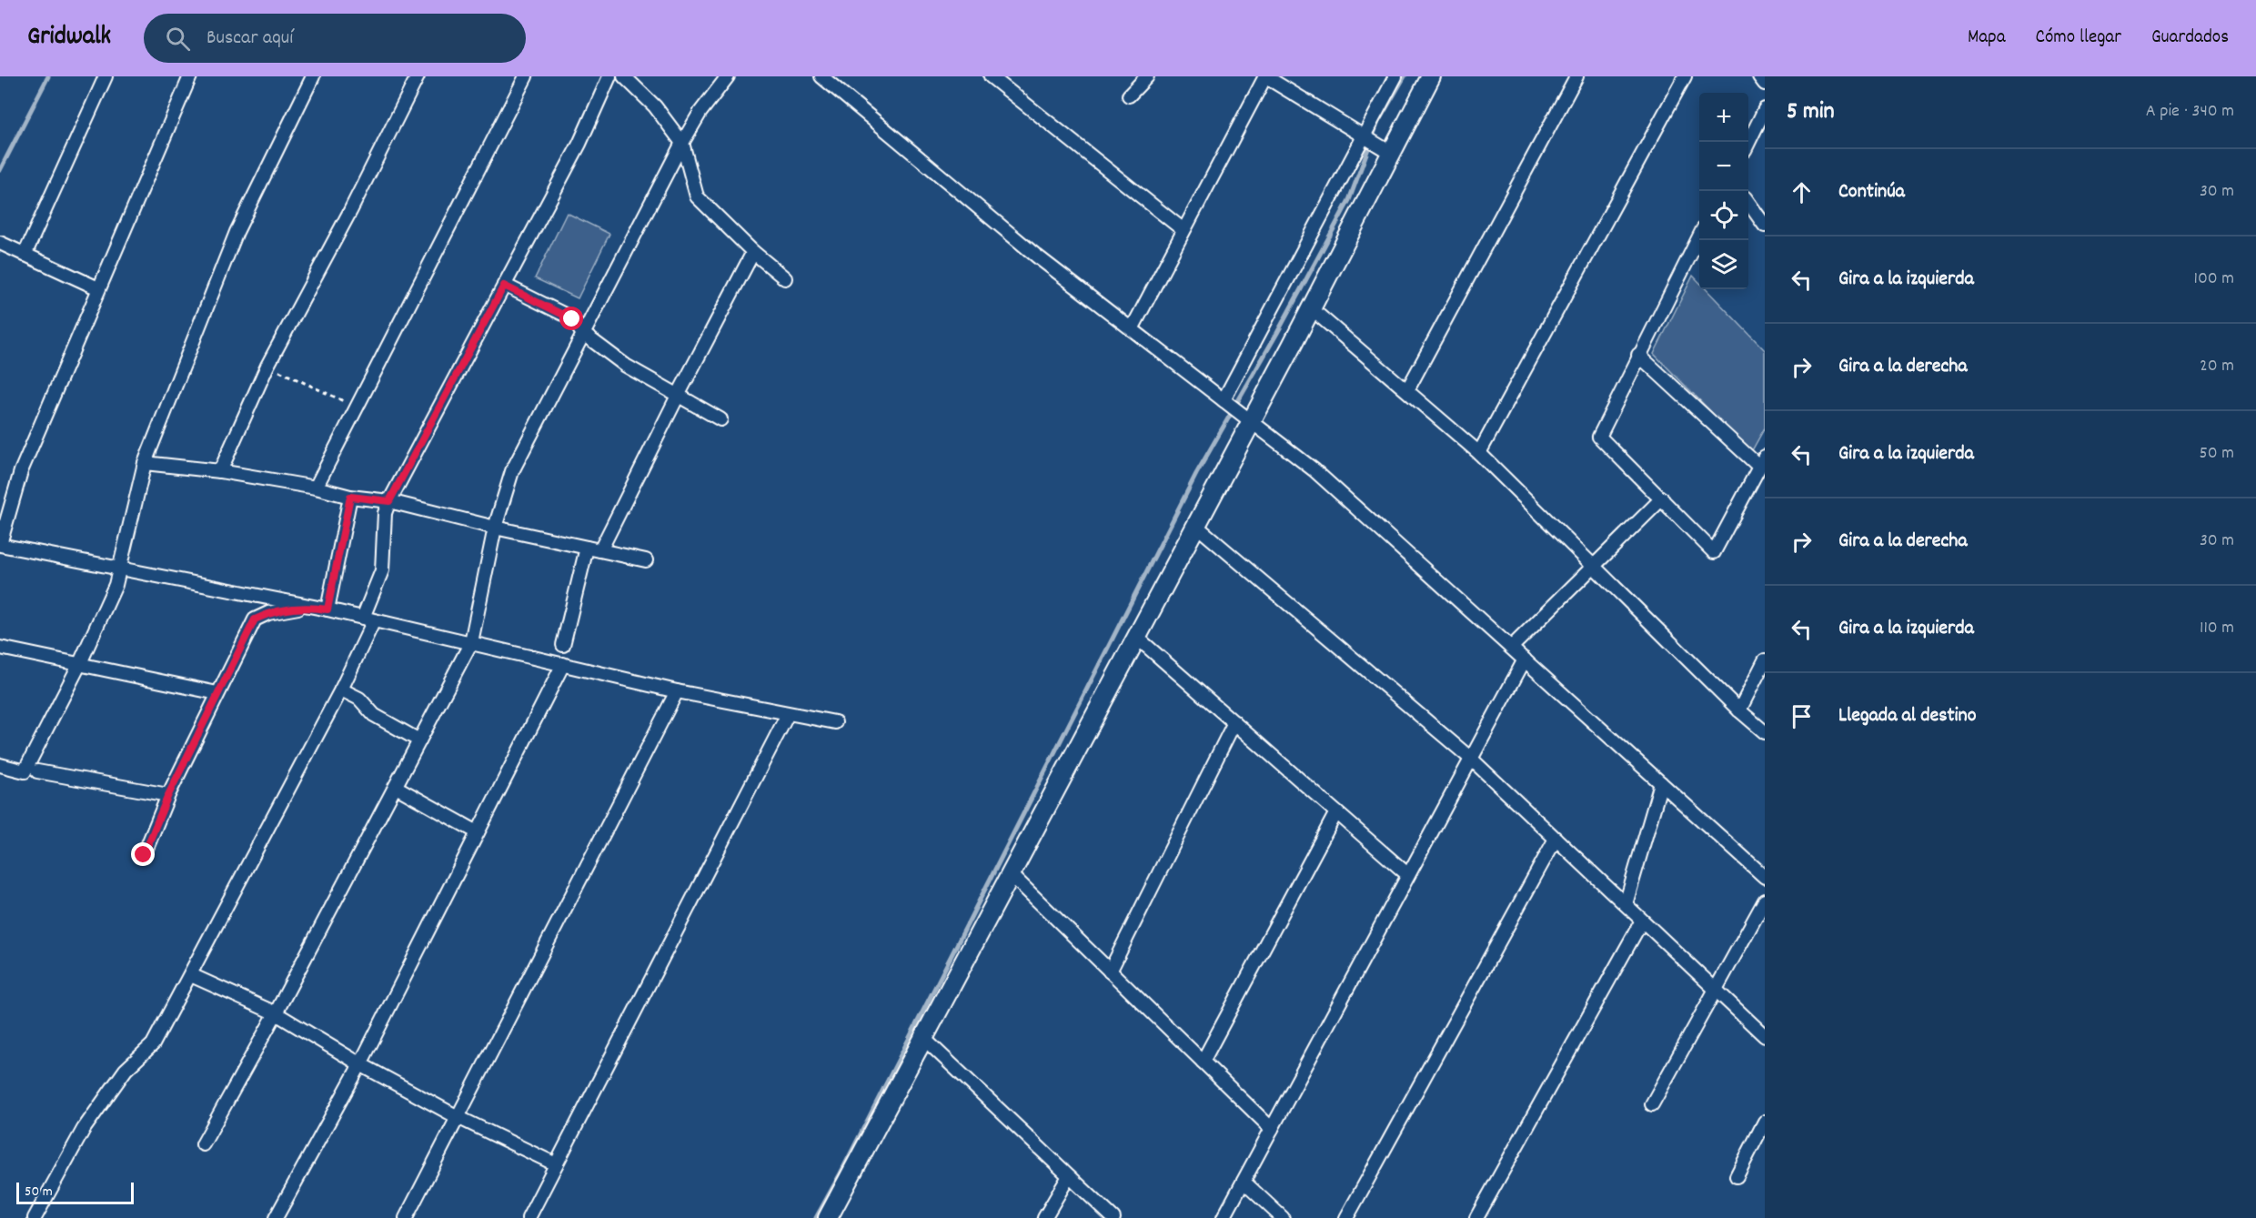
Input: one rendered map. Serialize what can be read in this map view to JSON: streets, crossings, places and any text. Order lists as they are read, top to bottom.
{
  "scale_bar": "50 m",
  "page": {
    "header": "Gridwalk",
    "search": "Buscar aquí",
    "nav": ["Mapa", "Cómo llegar", "Guardados"],
    "heading": ["5 min", "A pie · 340 m"],
    "map_buttons": ["+", "−"],
    "list": [
      ["Continúa", "30 m"],
      ["Gira a la izquierda", "100 m"],
      ["Gira a la derecha", "20 m"],
      ["Gira a la izquierda", "50 m"],
      ["Gira a la derecha", "30 m"],
      ["Gira a la izquierda", "110 m"],
      "Llegada al destino"
    ],
    "scale": "50 m"
  }
}
